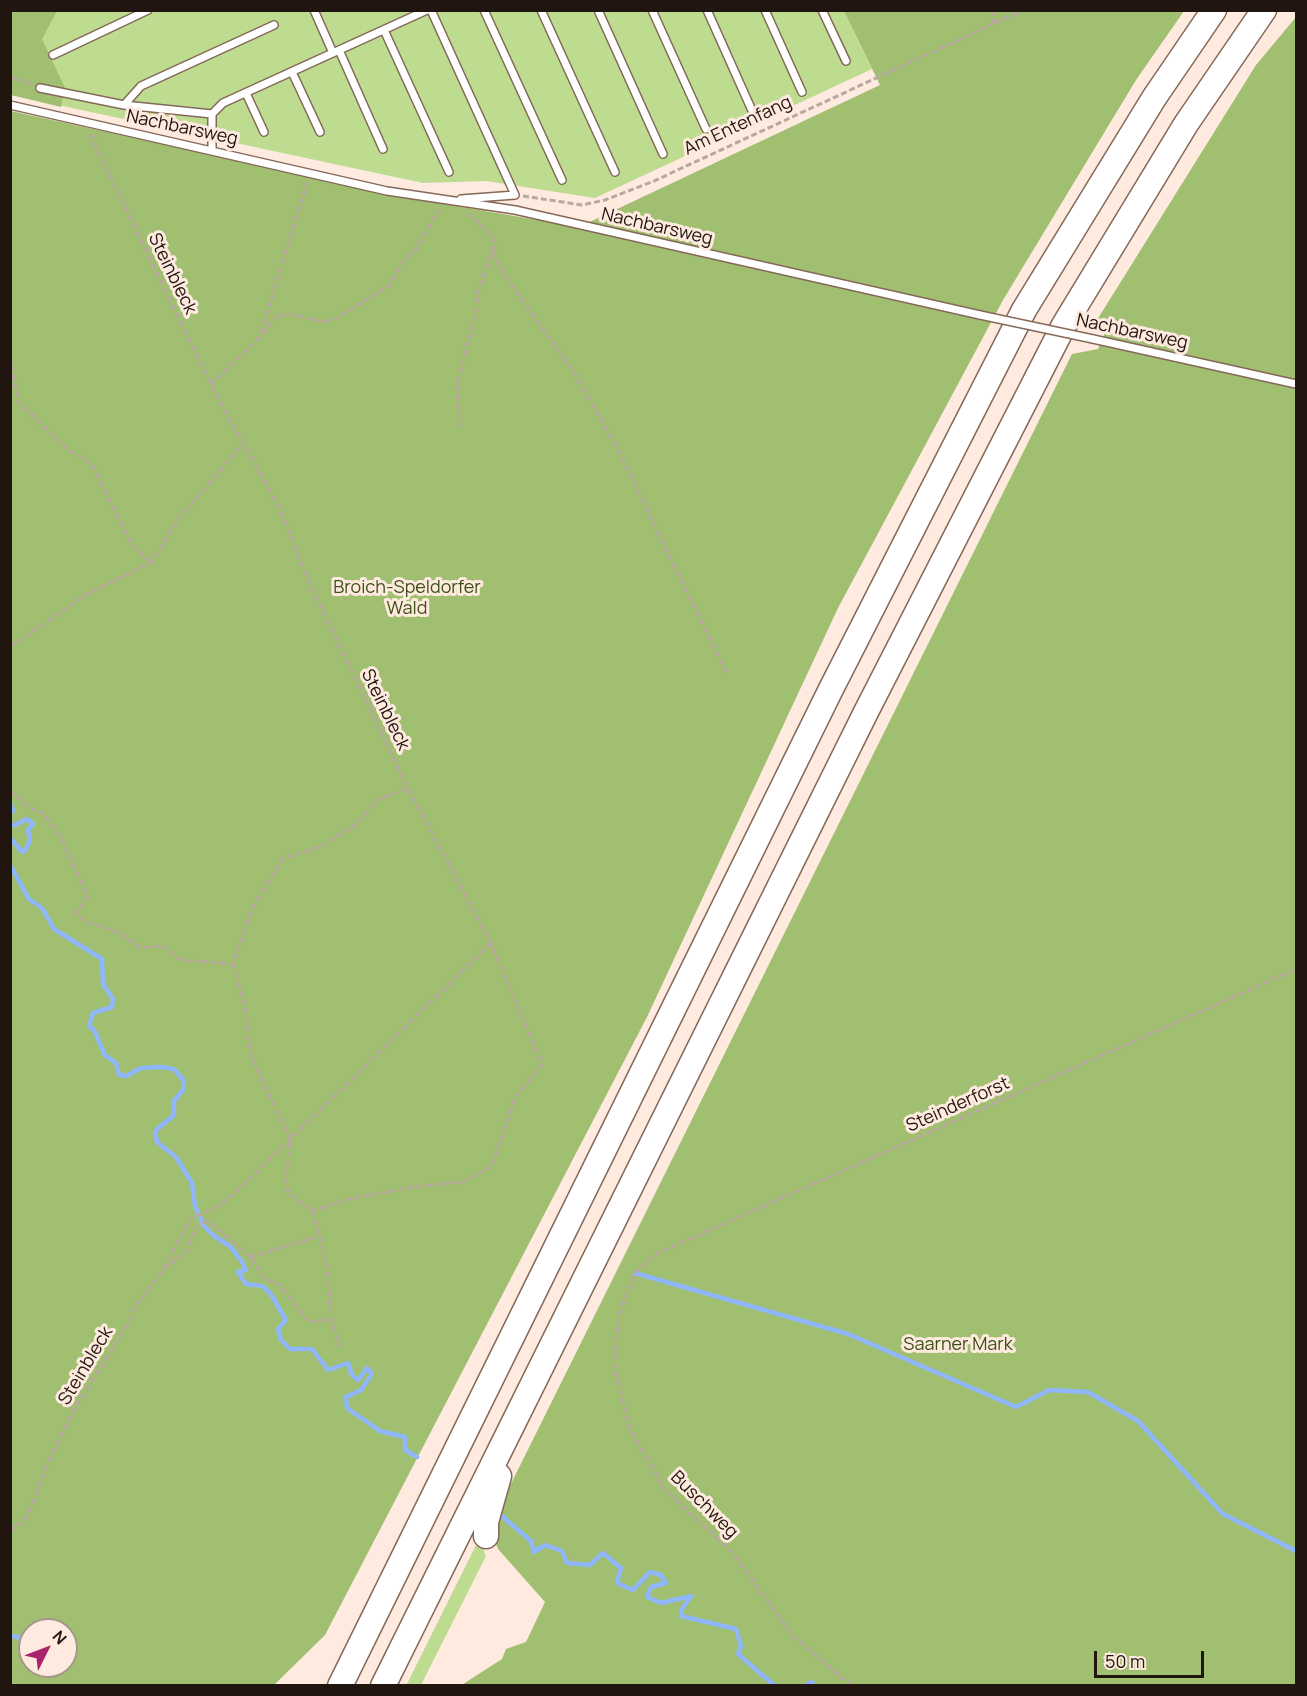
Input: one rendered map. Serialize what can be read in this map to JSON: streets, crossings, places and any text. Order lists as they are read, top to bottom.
{
  "streets": {
    "lane": ["Nachbarsweg"],
    "path": [
      "Am Entenfang",
      "Steinbleck",
      "Steinderforst",
      "Buschweg"
    ]
  },
  "crossings": [
    ["Nachbarsweg", "Steinbleck"],
    ["Steinderforst", "Buschweg"]
  ],
  "parks": ["Broich-Speldorfer Wald", "Saarner Mark"],
  "scale_bar": "50 m",
  "north": "top right"
}
